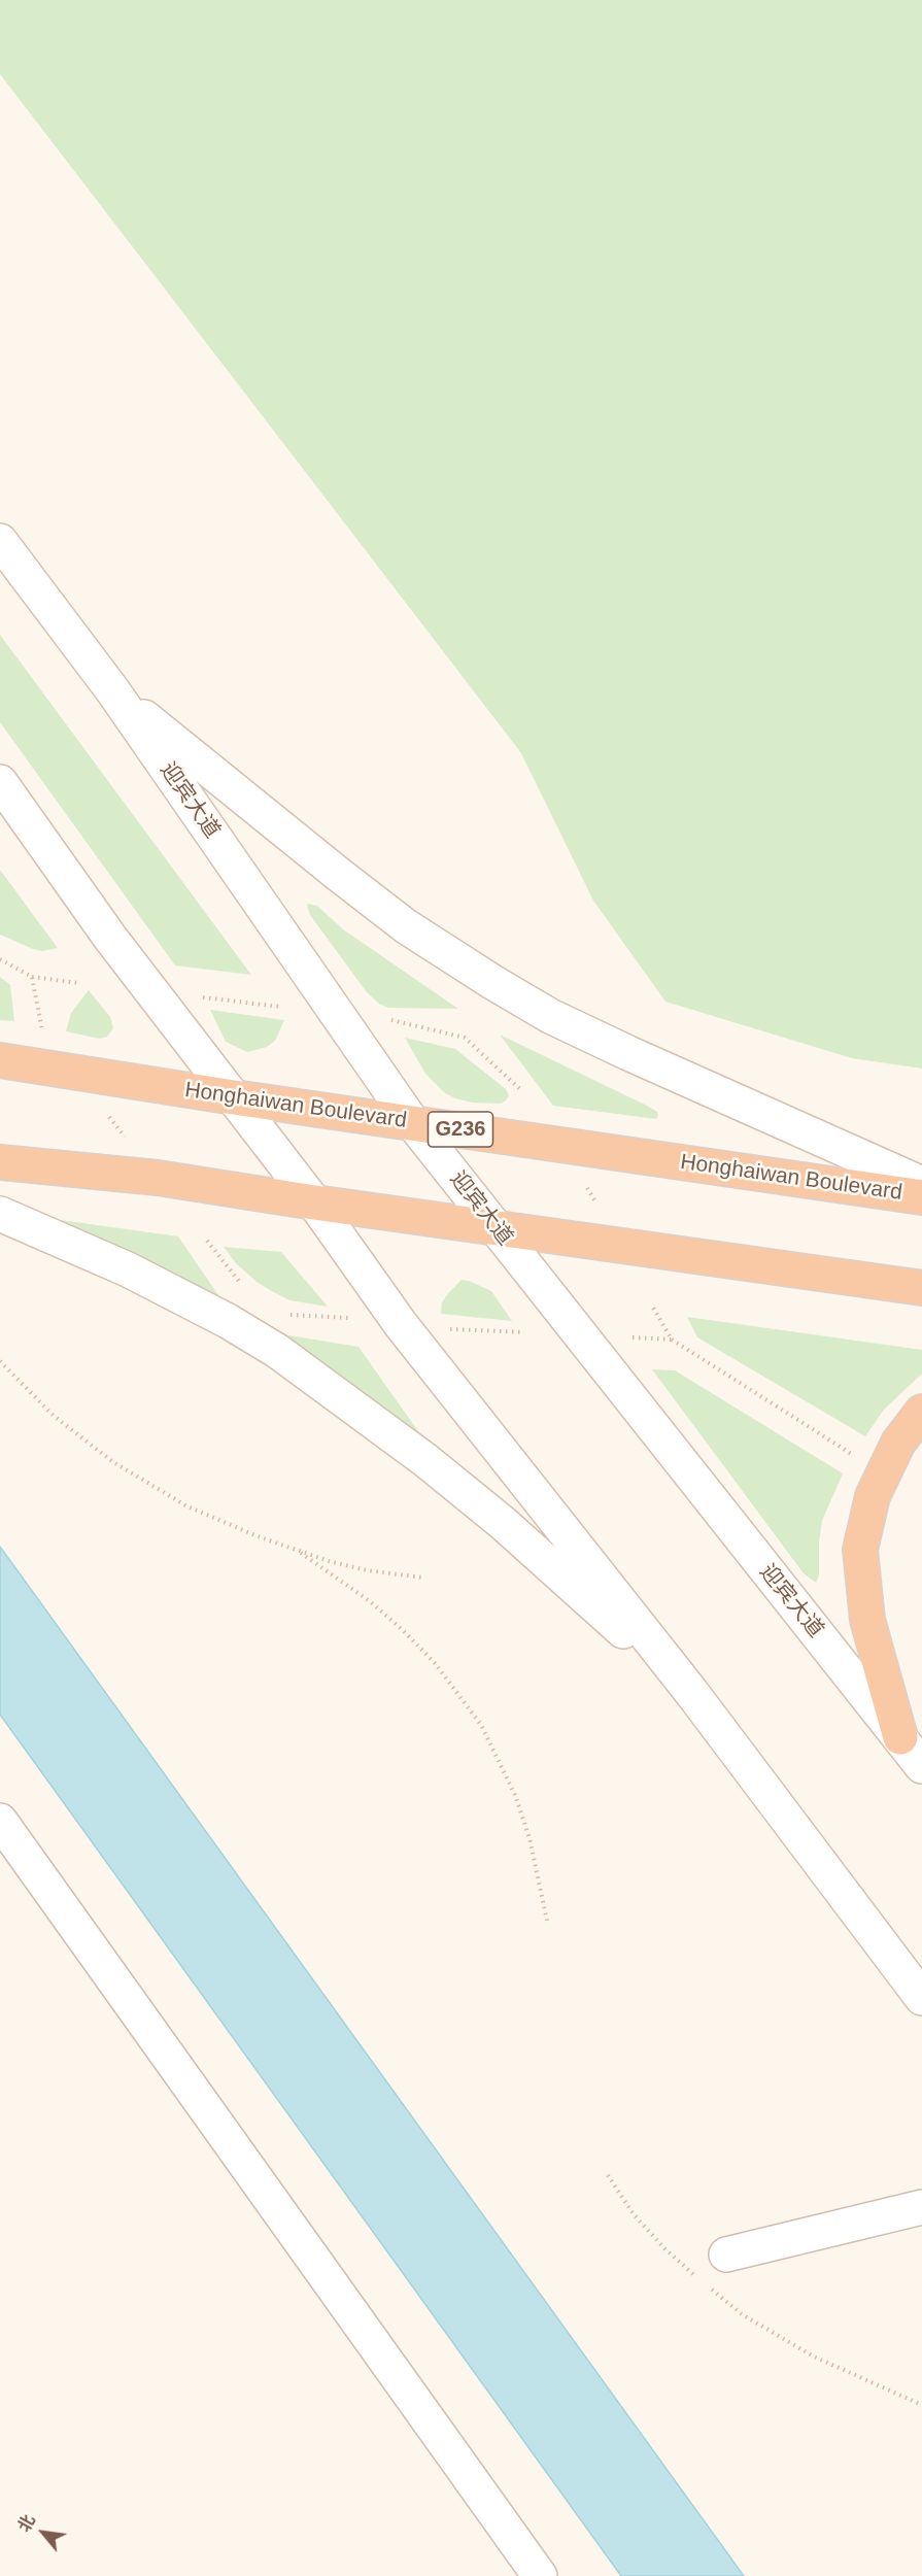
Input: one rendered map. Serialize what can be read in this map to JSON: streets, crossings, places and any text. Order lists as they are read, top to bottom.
{
  "streets": {
    "highway": ["Honghaiwan Boulevard", "G236"],
    "main road": ["迎宾大道"]
  },
  "crossings": [
    ["迎宾大道", "Honghaiwan Boulevard"]
  ],
  "north": "top left"
}
